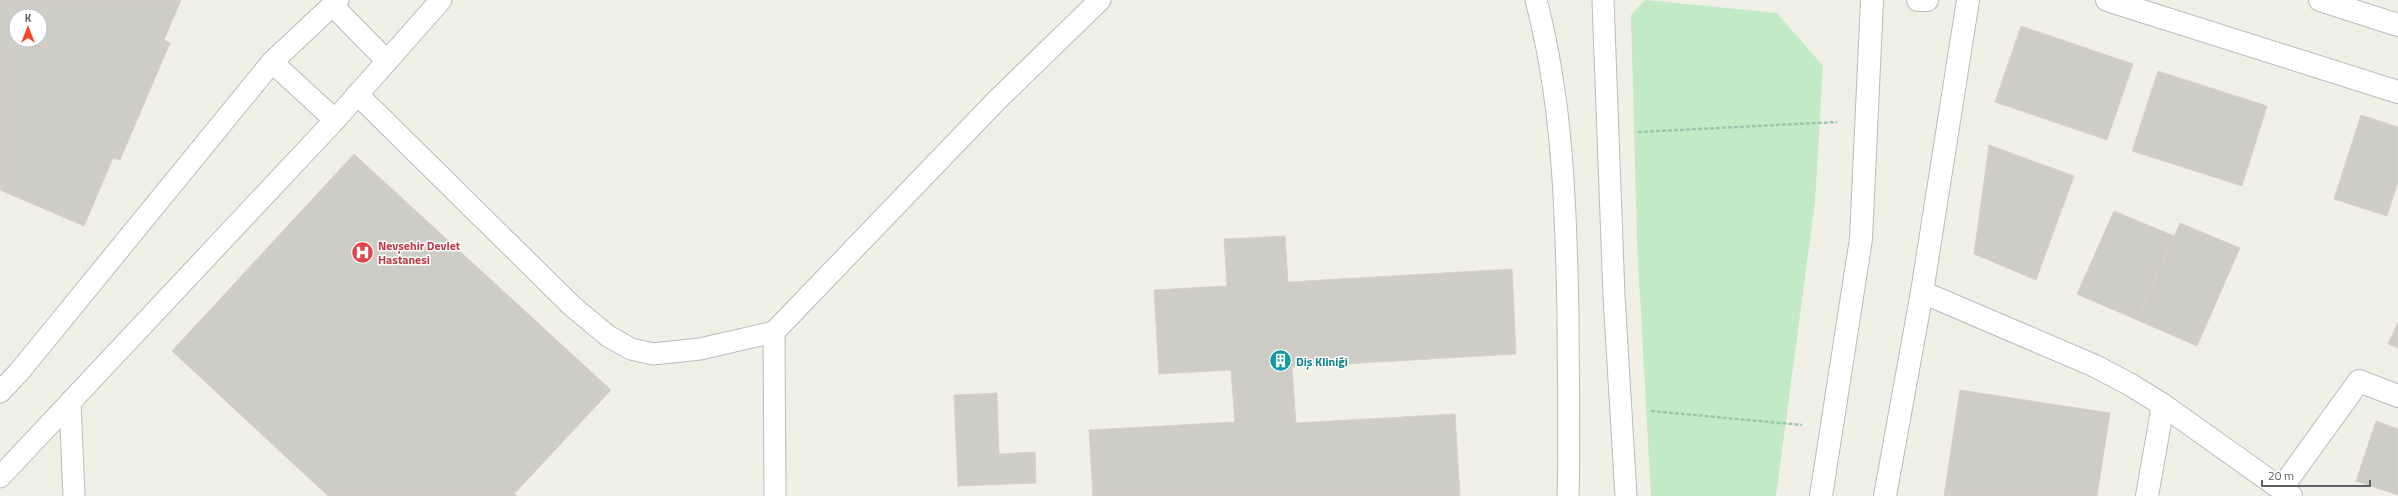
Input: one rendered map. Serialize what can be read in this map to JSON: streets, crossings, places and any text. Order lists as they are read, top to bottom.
{
  "places": {
    "hospital": ["Nevşehir Devlet Hastanesi"],
    "building": ["Diş Kliniği"]
  },
  "scale_bar": "20 m",
  "north": "top"
}
